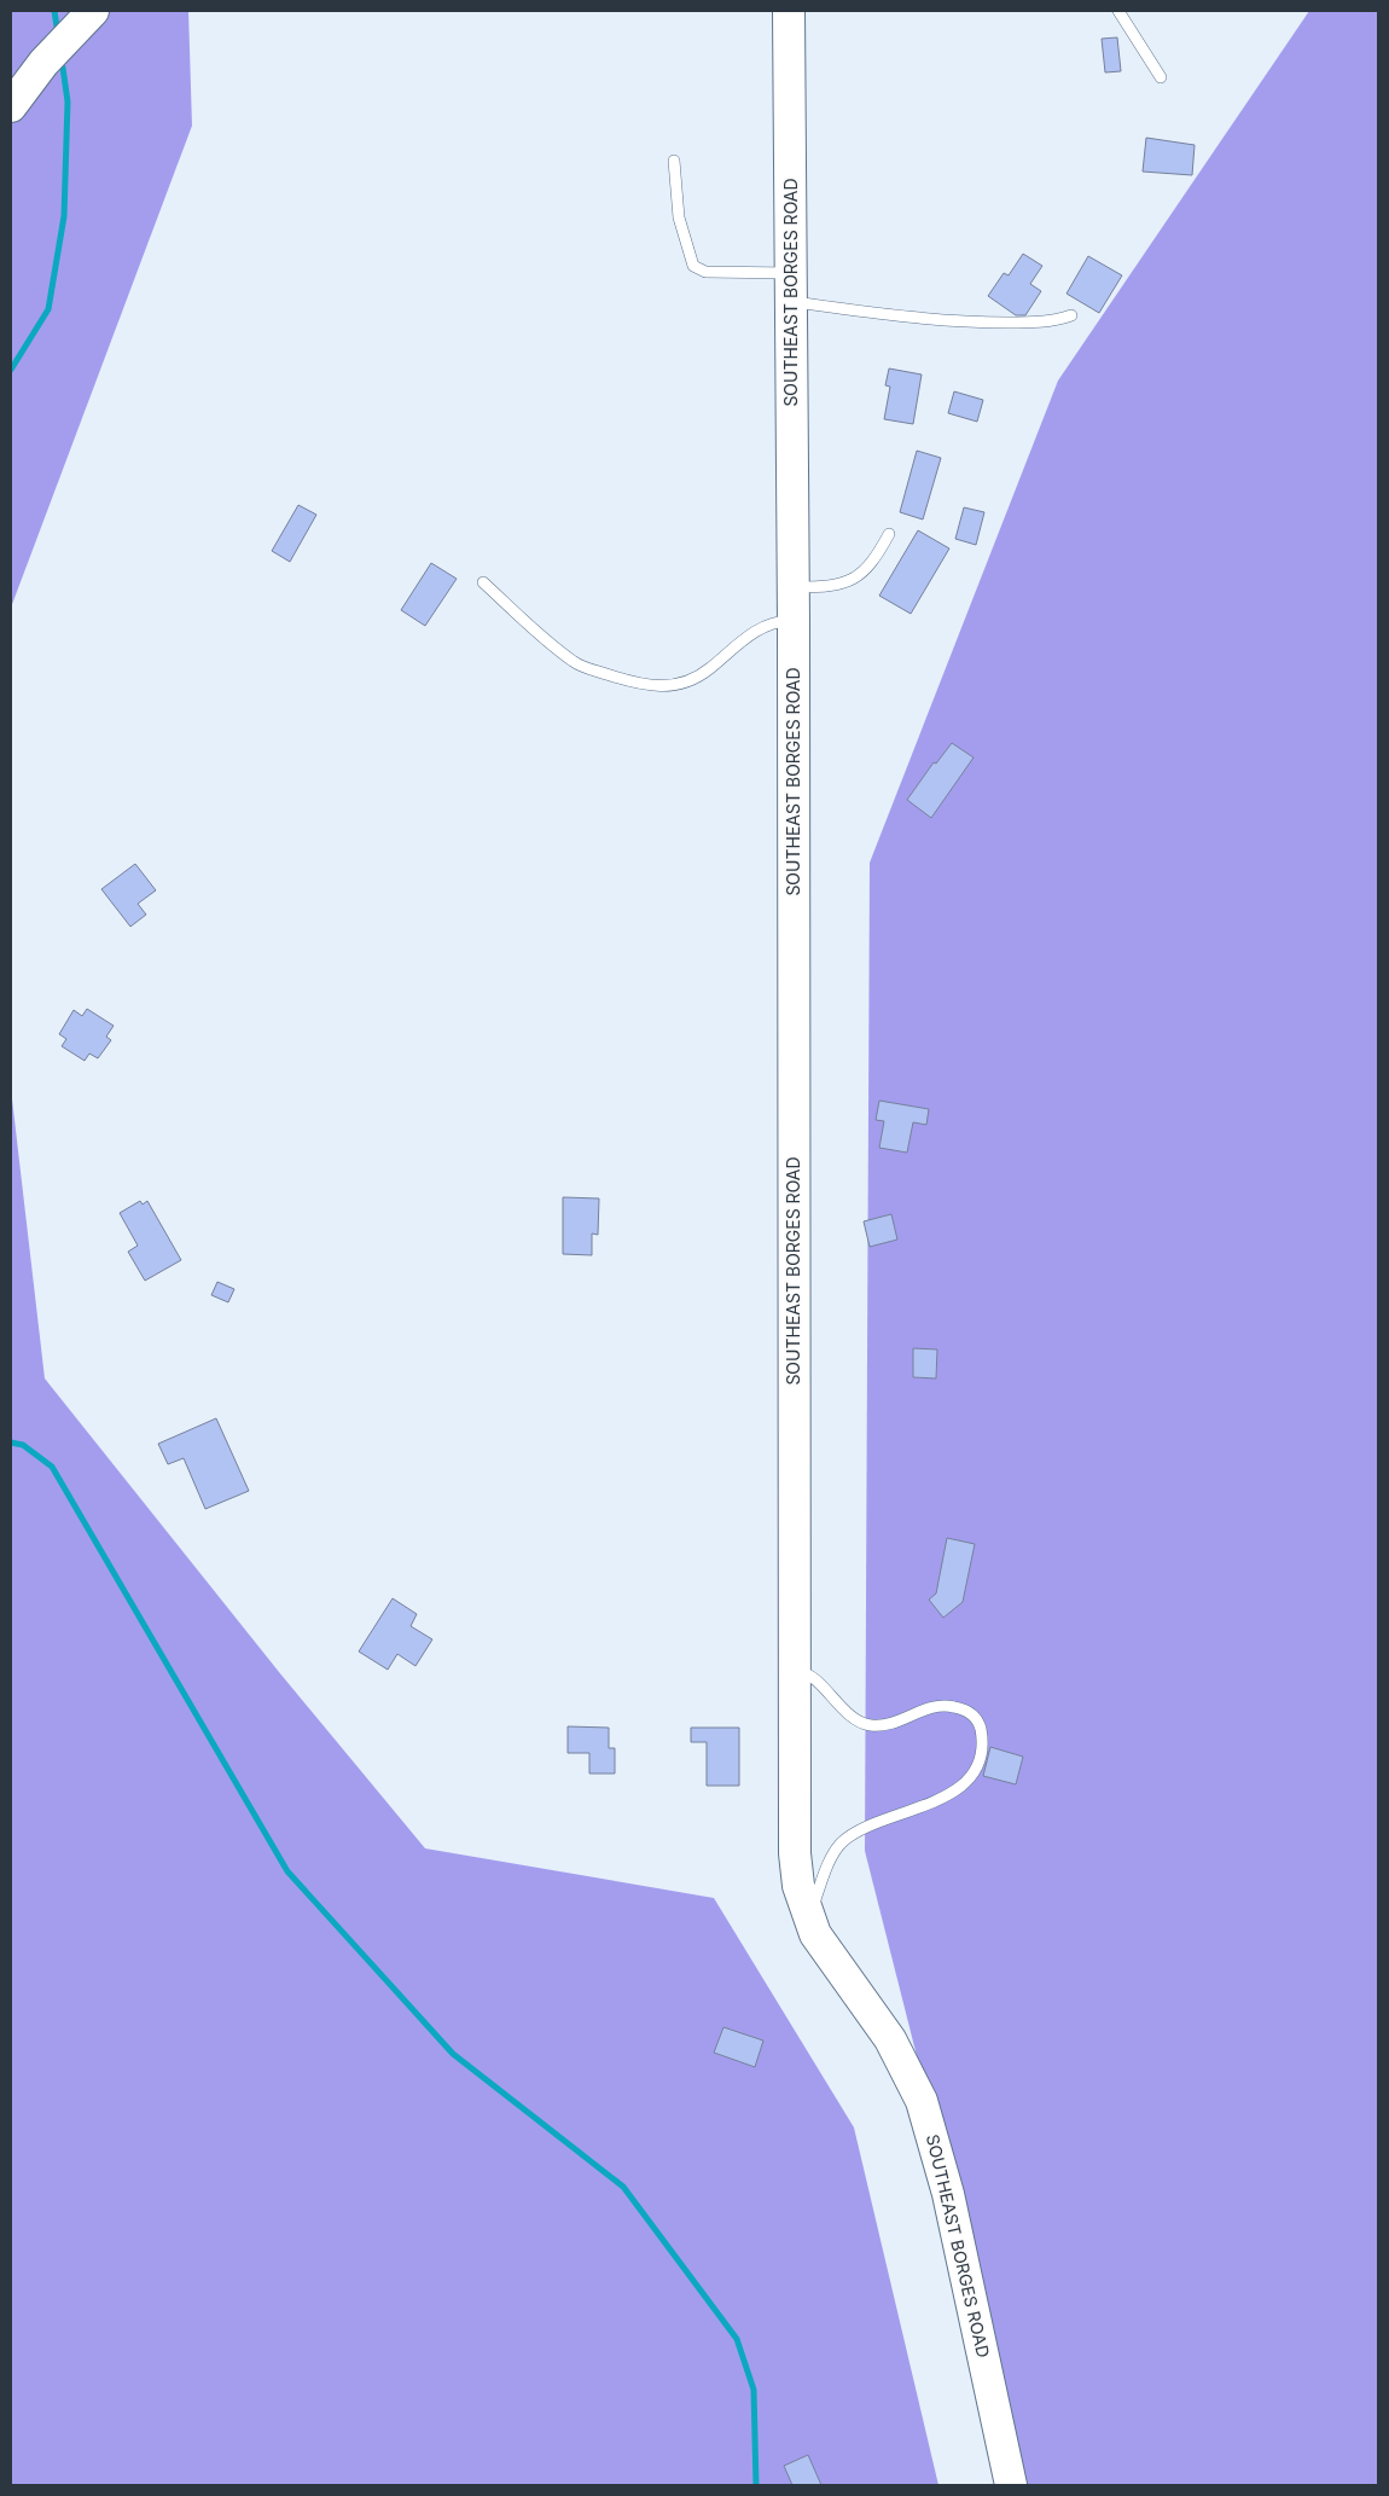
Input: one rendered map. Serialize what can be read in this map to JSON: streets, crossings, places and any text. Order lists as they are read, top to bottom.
{
  "streets": {
    "street": ["SOUTHEAST BORGES ROAD"]
  }
}
